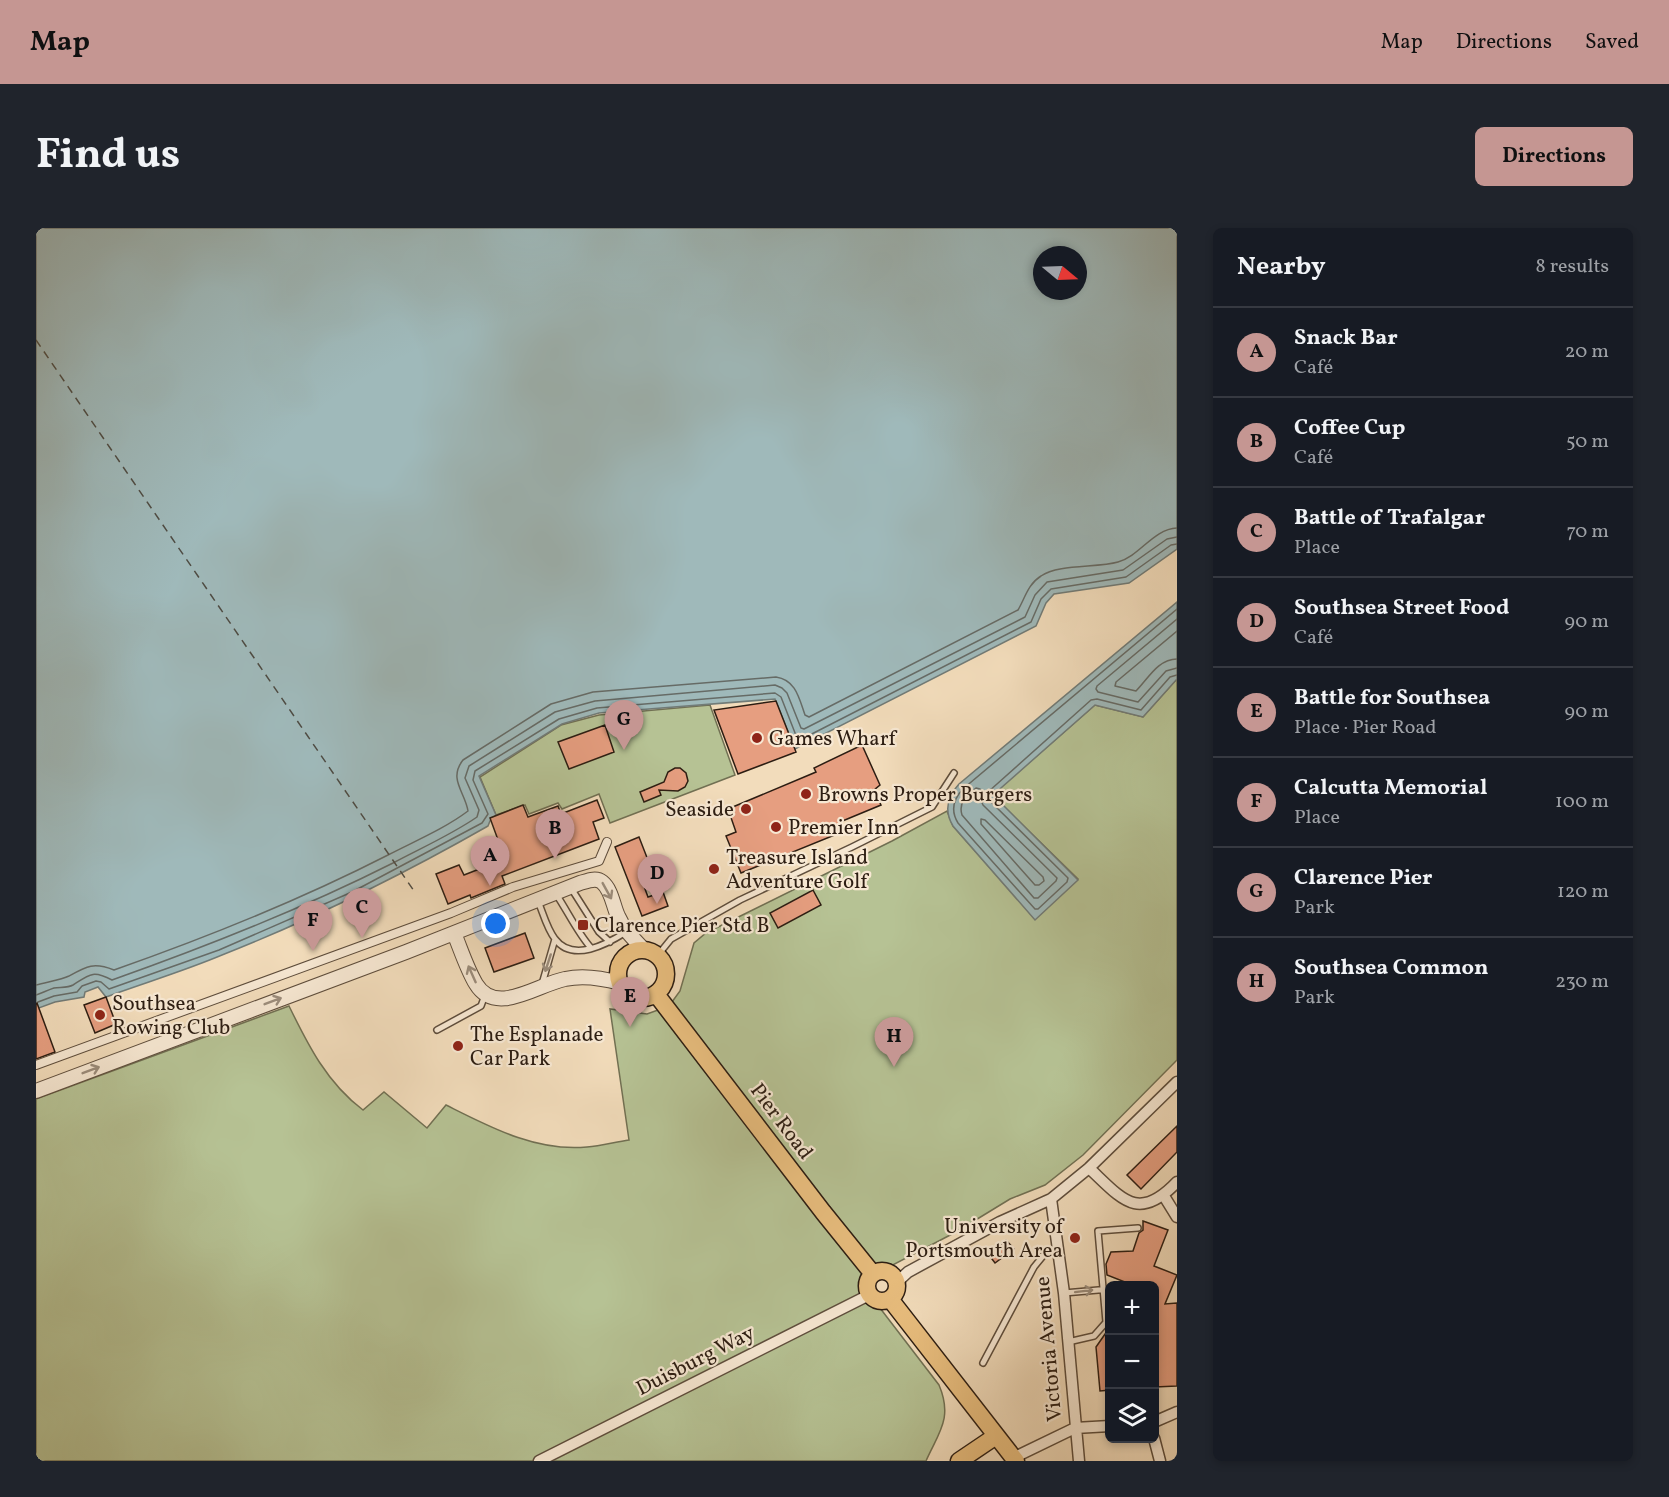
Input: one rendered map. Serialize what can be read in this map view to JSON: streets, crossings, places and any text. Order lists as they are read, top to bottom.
{
  "streets": {
    "main road": ["Pier Road"],
    "street": ["Victoria Avenue", "Duisburg Way"]
  },
  "crossings": [
    ["Pier Road", "Duisburg Way"]
  ],
  "places": {
    "other": [
      "Games Wharf",
      "Browns Proper Burgers",
      "Seaside",
      "Premier Inn",
      "Treasure Island Adventure Golf",
      "Southsea Rowing Club",
      "The Esplanade Car Park",
      "University of Portsmouth Area"
    ],
    "transit": ["Clarence Pier Std B"]
  },
  "north": "right",
  "page": {
    "header": "Map",
    "nav": ["Map", "Directions", "Saved"],
    "title": "Find us",
    "buttons": "Directions",
    "heading": ["Nearby", "8 results"],
    "list": [
      {
        "mark": "A",
        "name": "Snack Bar",
        "note": "Café",
        "value": "20 m"
      },
      {
        "mark": "B",
        "name": "Coffee Cup",
        "note": "Café",
        "value": "50 m"
      },
      {
        "mark": "C",
        "name": "Battle of Trafalgar",
        "note": "Place",
        "value": "70 m"
      },
      {
        "mark": "D",
        "name": "Southsea Street Food",
        "note": "Café",
        "value": "90 m"
      },
      {
        "mark": "E",
        "name": "Battle for Southsea",
        "note": "Place · Pier Road",
        "value": "90 m"
      },
      {
        "mark": "F",
        "name": "Calcutta Memorial",
        "note": "Place",
        "value": "100 m"
      },
      {
        "mark": "G",
        "name": "Clarence Pier",
        "note": "Park",
        "value": "120 m"
      },
      {
        "mark": "H",
        "name": "Southsea Common",
        "note": "Park",
        "value": "230 m"
      }
    ],
    "pins": [
      "G",
      "B",
      "A",
      "D",
      "C",
      "F",
      "E",
      "H"
    ],
    "map_buttons": ["+", "−"]
  }
}
